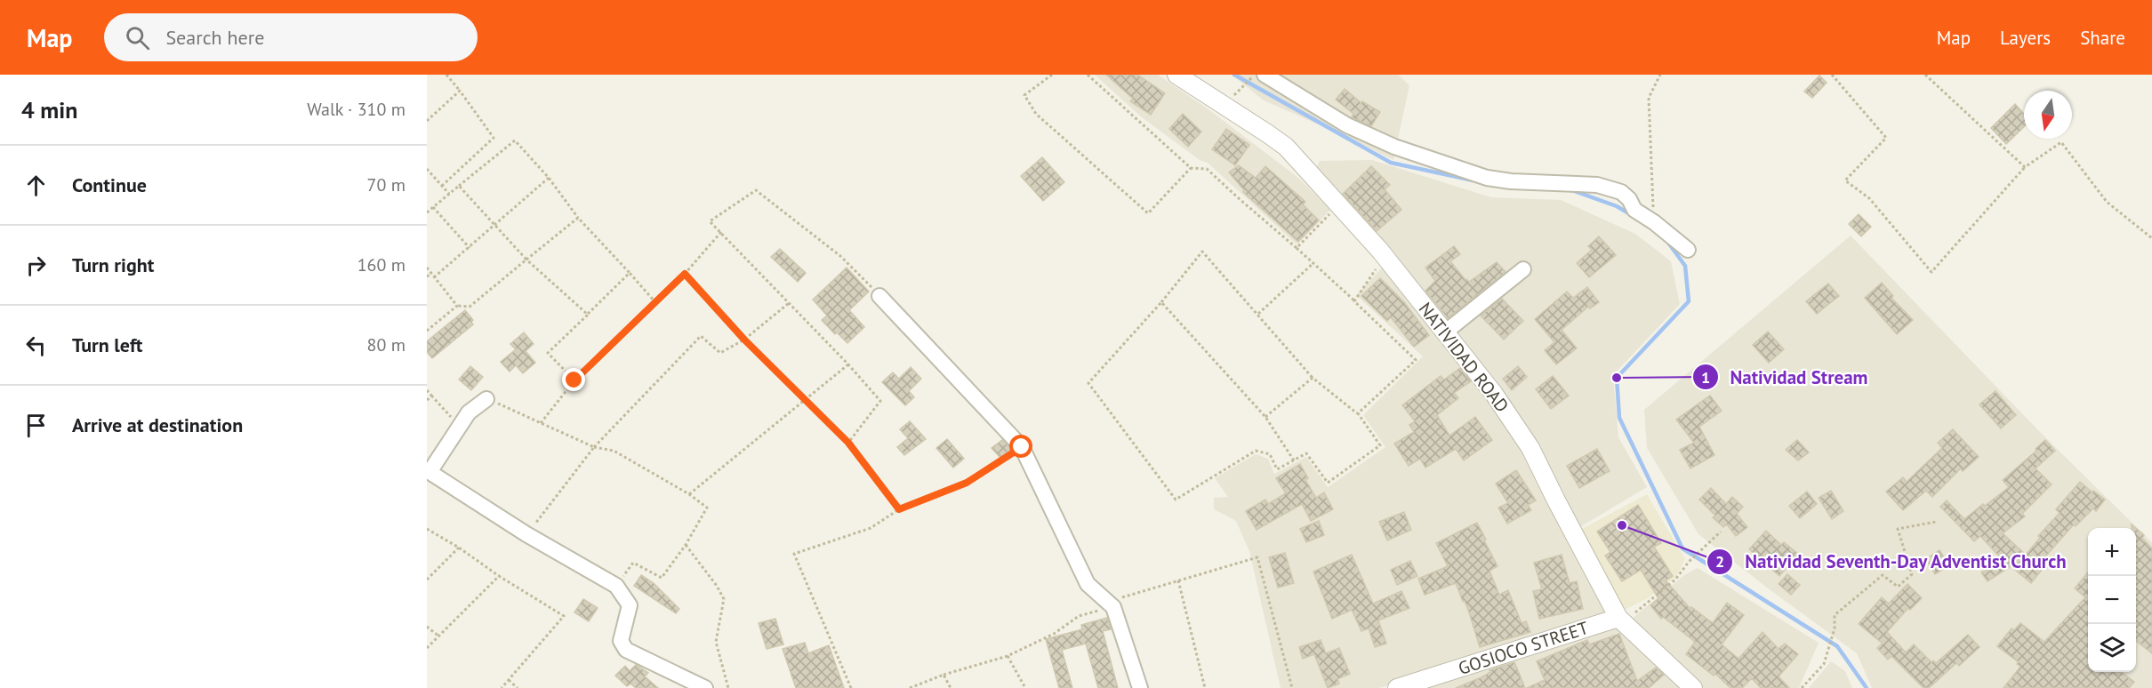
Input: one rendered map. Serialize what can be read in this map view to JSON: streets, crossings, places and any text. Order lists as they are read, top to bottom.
{
  "streets": {
    "street": ["NATIVIDAD ROAD", "GOSIOCO STREET"]
  },
  "crossings": [
    ["NATIVIDAD ROAD", "GOSIOCO STREET"]
  ],
  "places": ["Natividad Stream", "Natividad Seventh-Day Adventist Church"],
  "north": "bottom",
  "page": {
    "header": "Map",
    "search": "Search here",
    "nav": ["Map", "Layers", "Share"],
    "heading": ["4 min", "Walk · 310 m"],
    "list": [
      ["Continue", "70 m"],
      ["Turn right", "160 m"],
      ["Turn left", "80 m"],
      "Arrive at destination"
    ],
    "map_buttons": ["+", "−"]
  }
}
